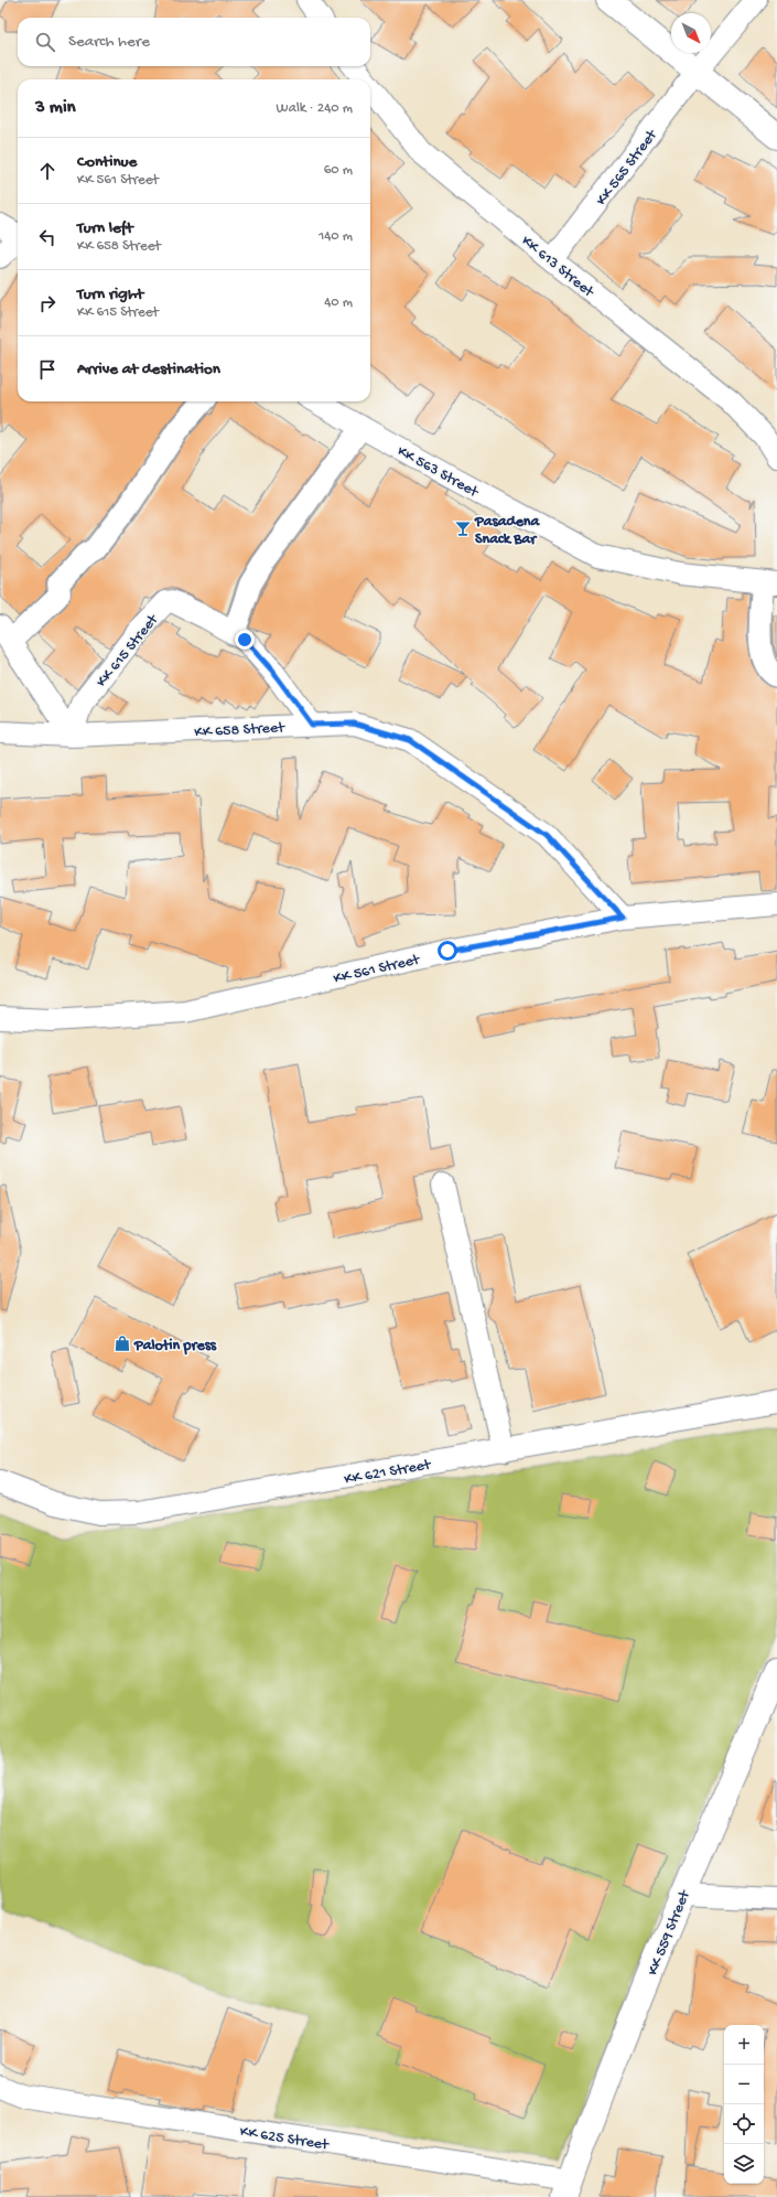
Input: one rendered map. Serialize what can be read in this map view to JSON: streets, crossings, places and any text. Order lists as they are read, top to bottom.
{
  "streets": {
    "main road": ["KK 559 Street"],
    "street": [
      "KK 565 Street",
      "KK 613 Street",
      "KK 563 Street",
      "KK 615 Street",
      "KK 658 Street",
      "KK 561 Street",
      "KK 621 Street",
      "KK 625 Street"
    ]
  },
  "crossings": [
    ["KK 565 Street", "KK 613 Street"],
    ["KK 615 Street", "KK 658 Street"],
    ["KK 658 Street", "KK 561 Street"],
    ["KK 559 Street", "KK 625 Street"]
  ],
  "places": {
    "bar": ["Pasadena Snack Bar"],
    "shop": ["Palotin press"]
  },
  "north": "bottom right",
  "page": {
    "search": "Search here",
    "heading": ["3 min", "Walk · 240 m"],
    "list": [
      ["Continue", "KK 561 Street", "60 m"],
      ["Turn left", "KK 658 Street", "140 m"],
      ["Turn right", "KK 615 Street", "40 m"],
      "Arrive at destination"
    ],
    "map_buttons": ["+", "−"]
  }
}
